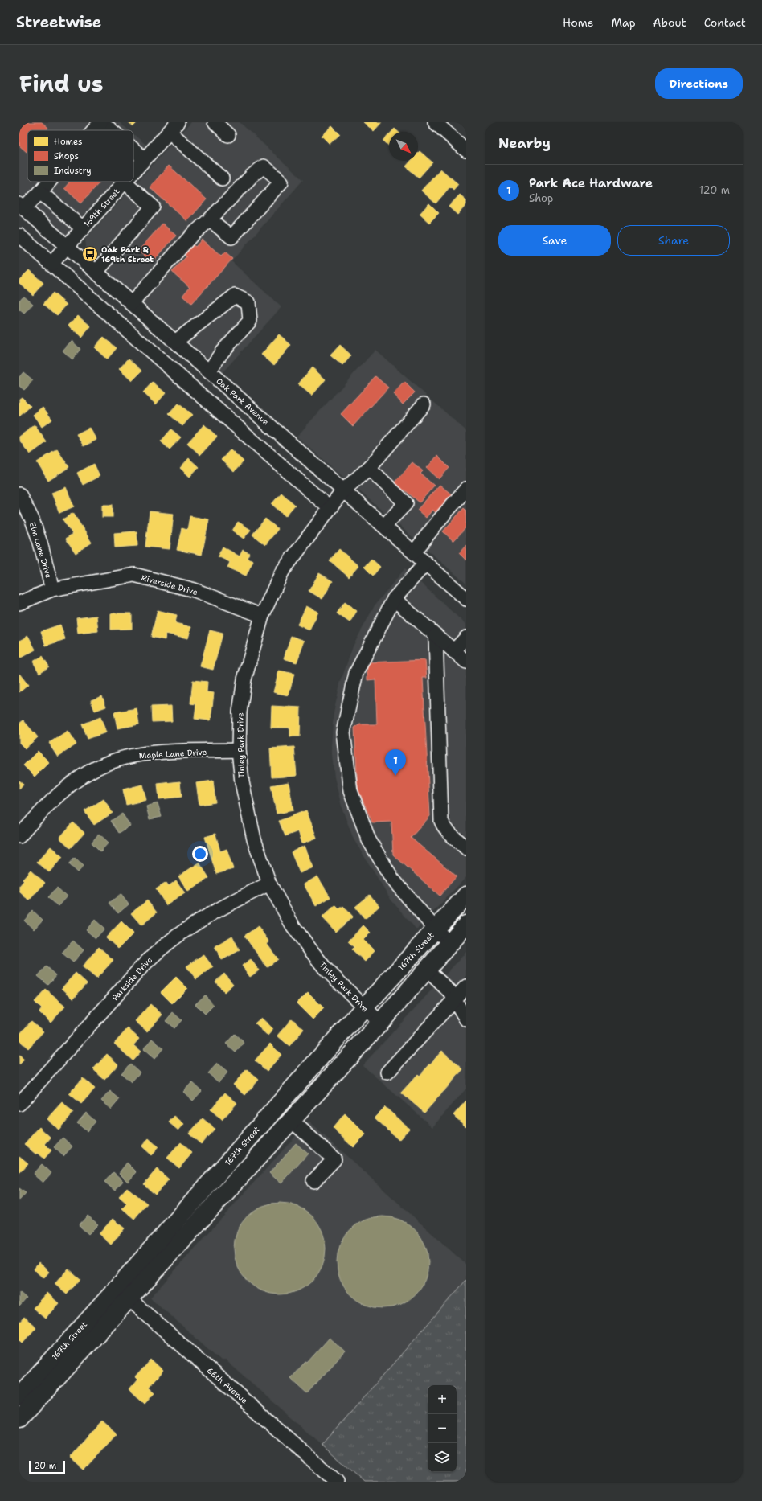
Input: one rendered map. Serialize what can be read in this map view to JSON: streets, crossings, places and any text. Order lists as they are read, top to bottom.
{
  "streets": {
    "main road": ["167th Street"],
    "street": [
      "169th Street",
      "Oak Park Avenue",
      "Elm Lane Drive",
      "Riverside Drive",
      "Tinley Park Drive",
      "Maple Lane Drive",
      "Parkside Drive",
      "66th Avenue"
    ]
  },
  "crossings": [
    ["169th Street", "Oak Park Avenue"],
    ["Oak Park Avenue", "Tinley Park Drive"],
    ["Elm Lane Drive", "Riverside Drive"],
    ["Riverside Drive", "Tinley Park Drive"],
    ["Tinley Park Drive", "Maple Lane Drive"],
    ["Tinley Park Drive", "167th Street"],
    ["Tinley Park Drive", "Parkside Drive"],
    ["167th Street", "66th Avenue"]
  ],
  "places": {
    "bus stop": ["Oak Park & 169th Street"]
  },
  "legend": ["Homes", "Shops", "Industry"],
  "scale_bar": "20 m",
  "north": "bottom right",
  "page": {
    "header": "Streetwise",
    "nav": [
      "Home",
      "Map",
      "About",
      "Contact"
    ],
    "title": "Find us",
    "buttons": [
      "Directions",
      ["Save", "Share"]
    ],
    "heading": "Nearby",
    "list": [
      {
        "mark": "1",
        "name": "Park Ace Hardware",
        "note": "Shop",
        "value": "120 m"
      }
    ],
    "pins": "1",
    "map_buttons": ["+", "−"],
    "scale": "20 m"
  }
}
